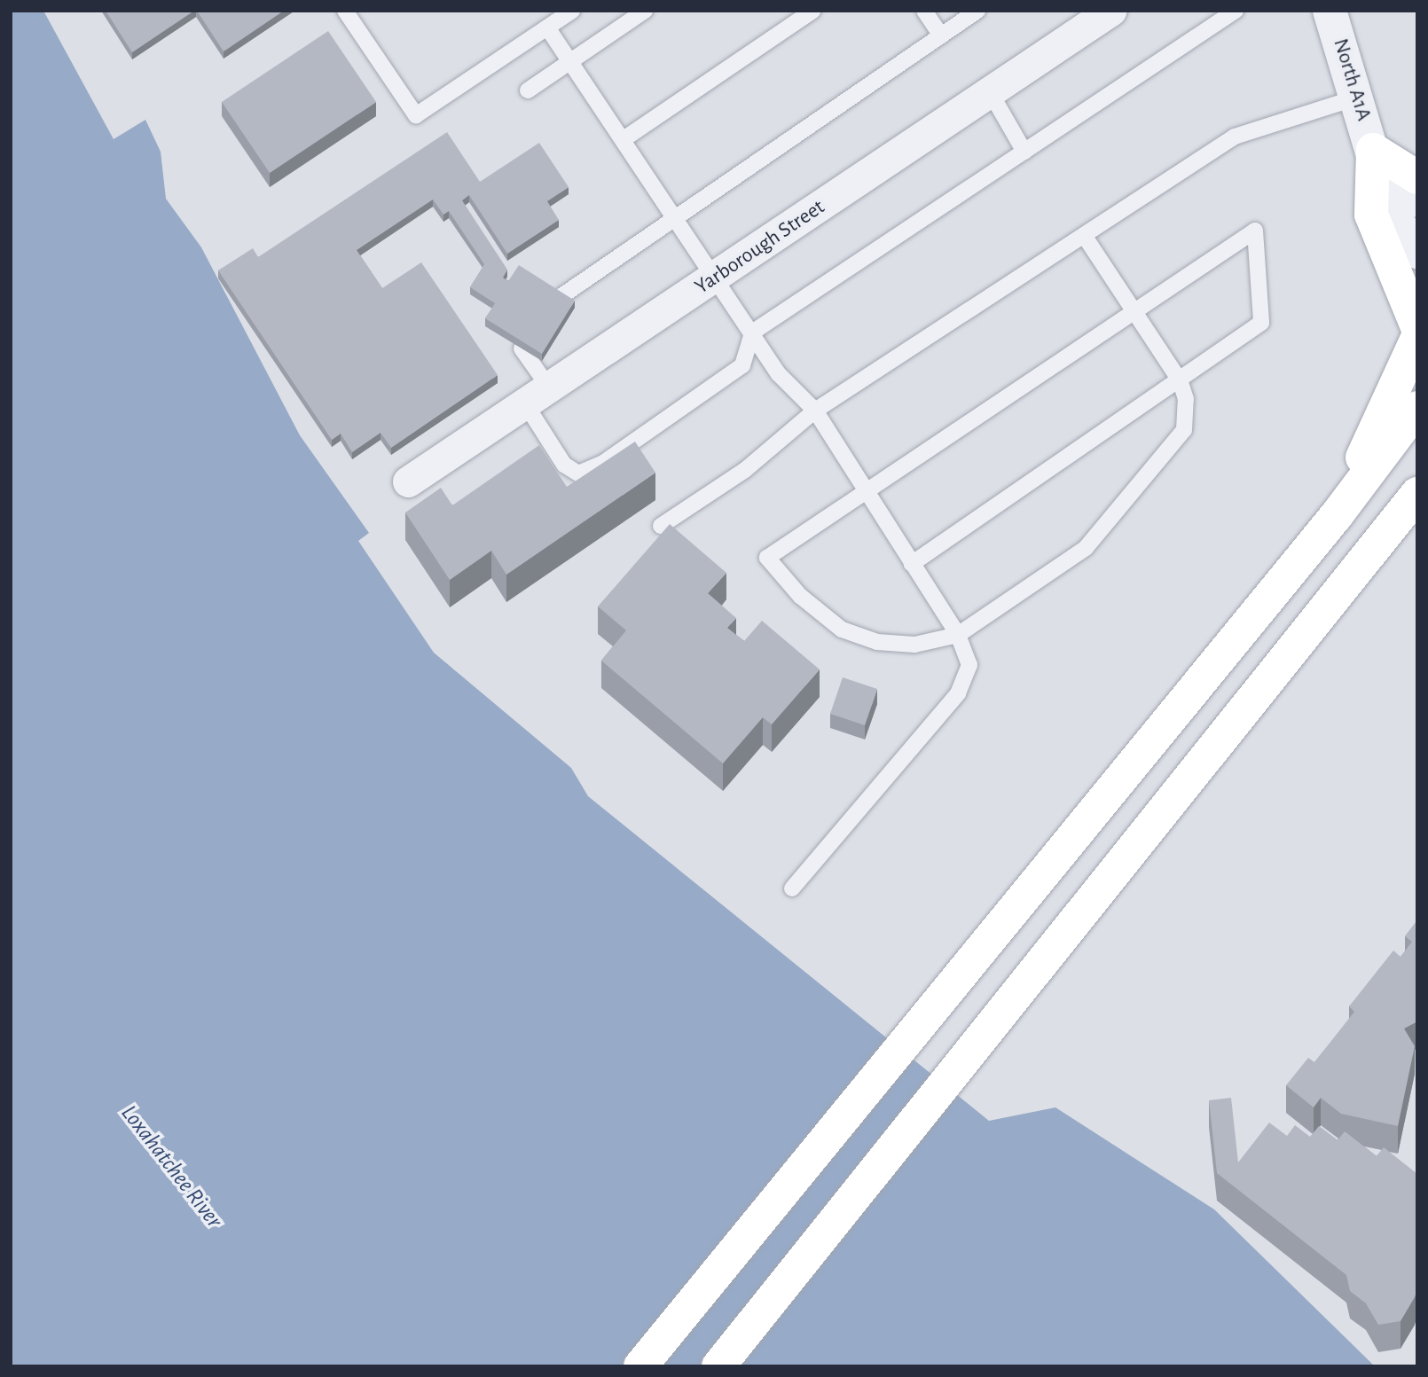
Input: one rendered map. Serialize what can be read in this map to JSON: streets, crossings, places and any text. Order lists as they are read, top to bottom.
{
  "streets": {
    "street": ["North A1A", "Yarborough Street"]
  },
  "water": ["Loxahatchee River"]
}
